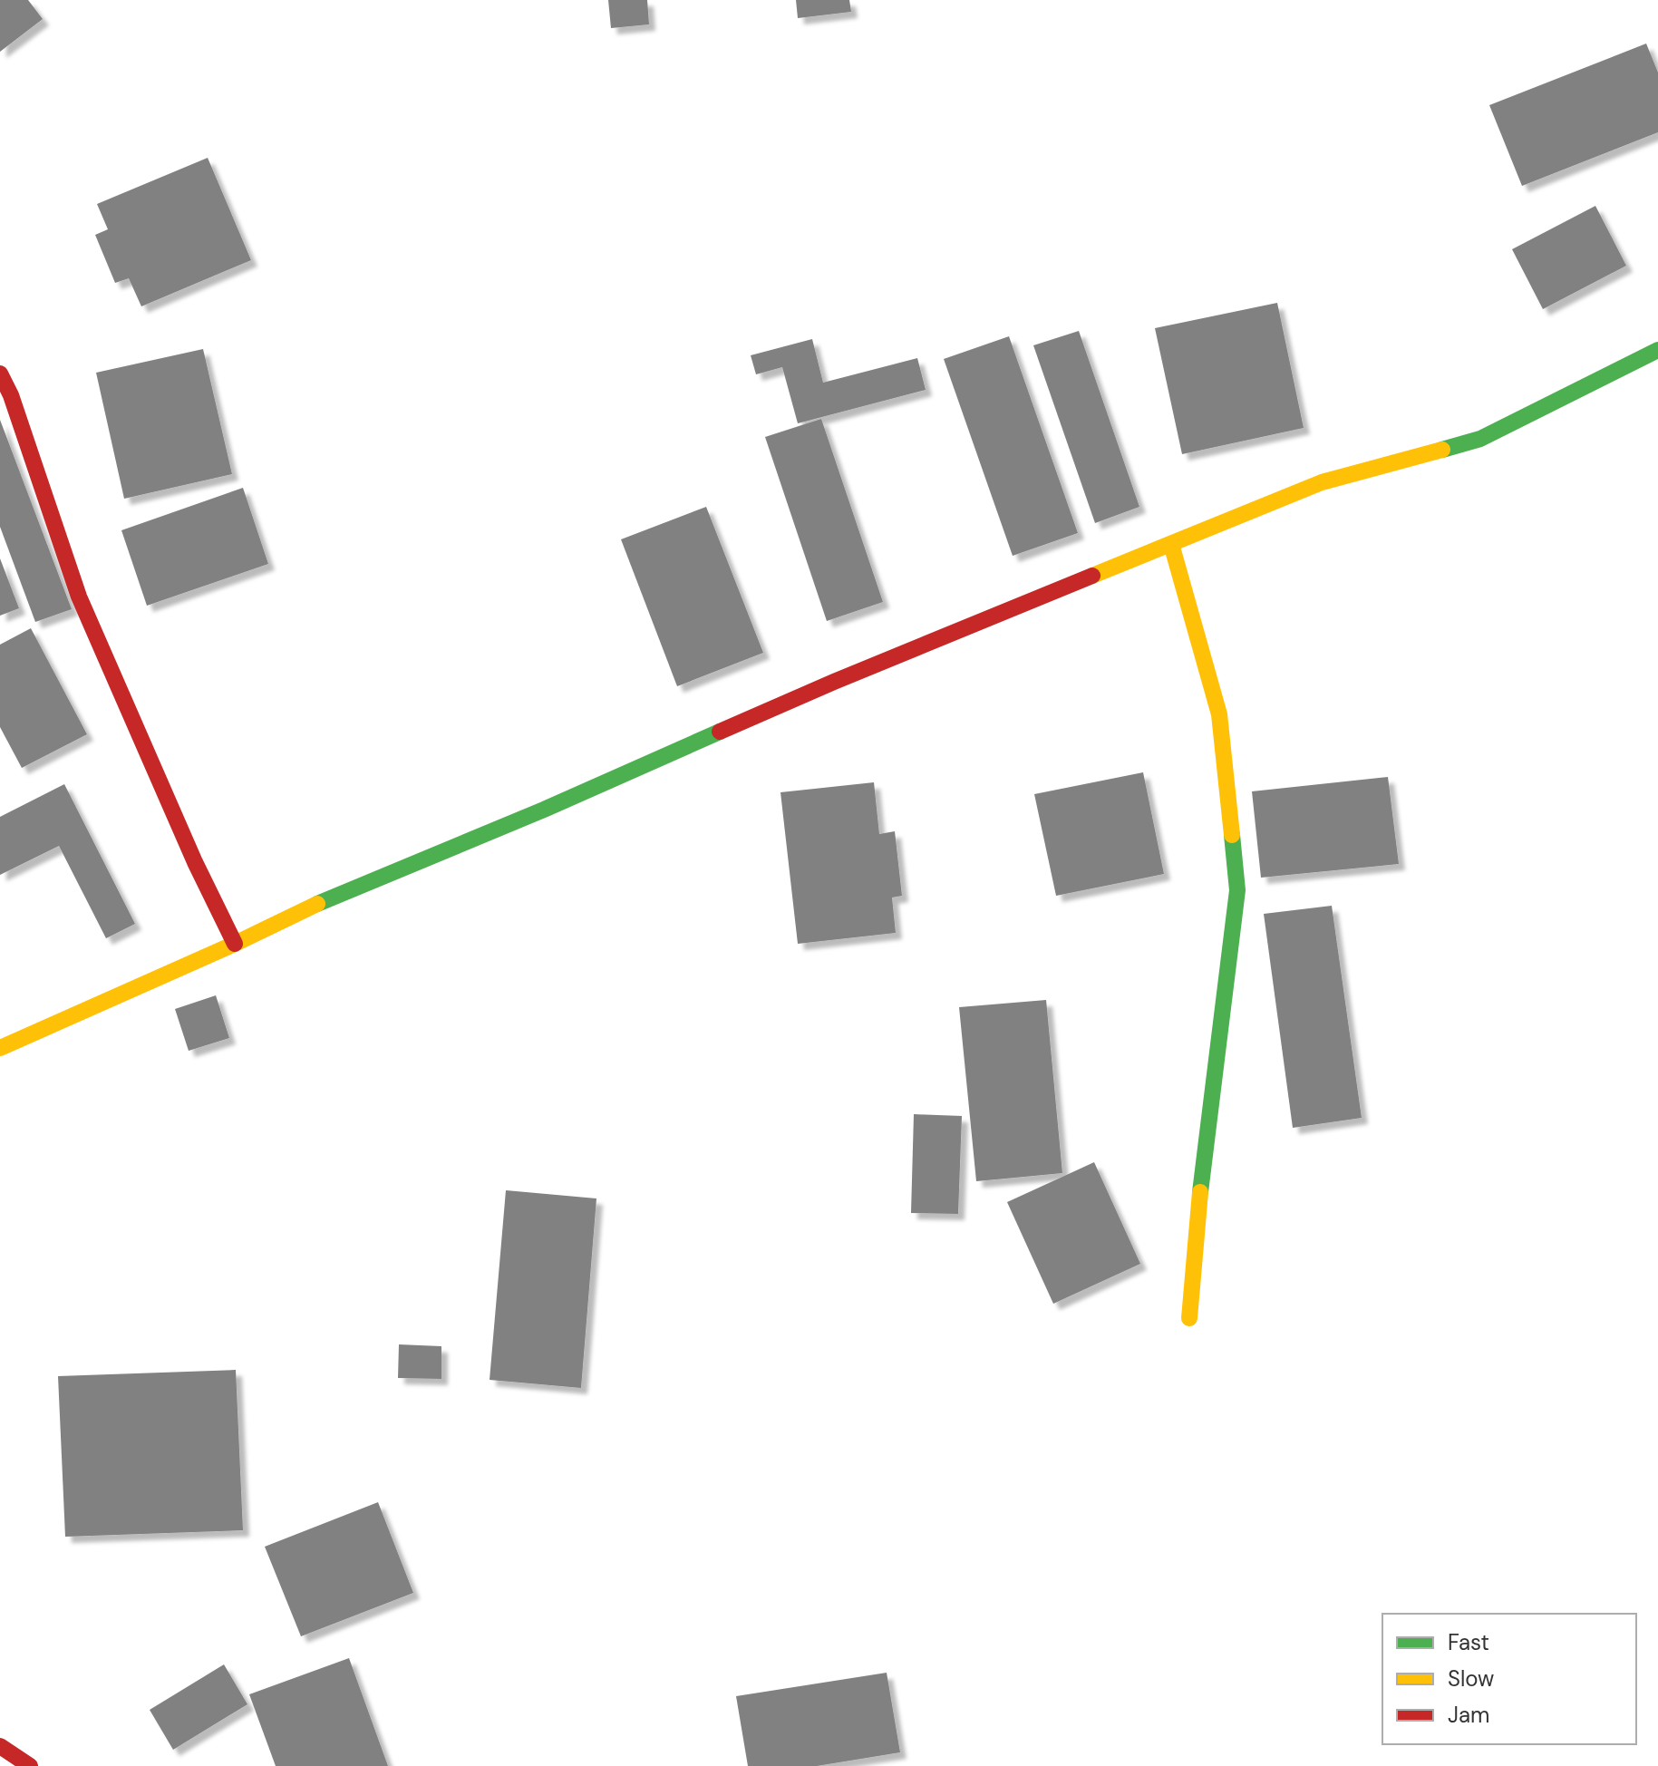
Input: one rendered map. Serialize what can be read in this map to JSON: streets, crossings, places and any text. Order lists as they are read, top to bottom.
{
  "legend": ["Fast", "Slow", "Jam"]
}
